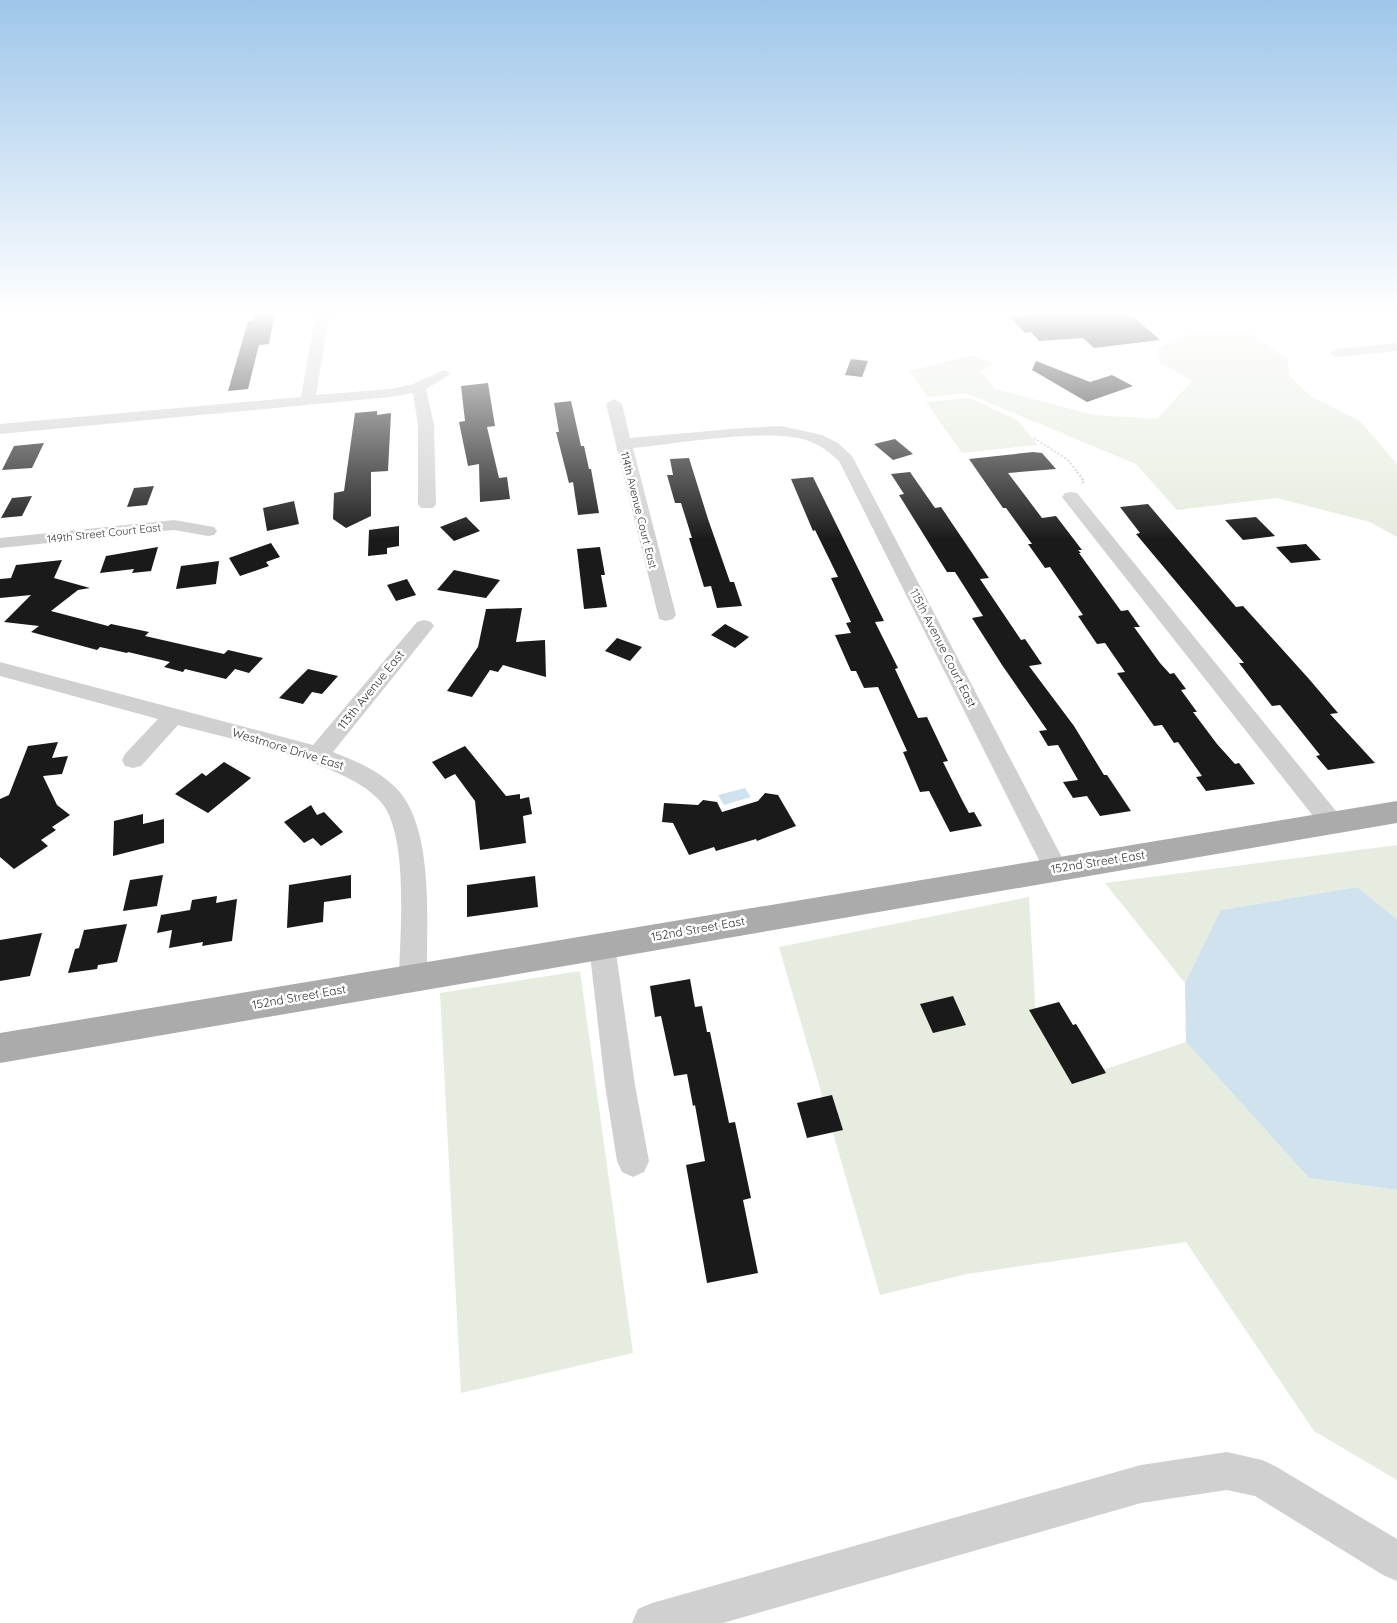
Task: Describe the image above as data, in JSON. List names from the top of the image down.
{
  "streets": {
    "main road": ["152nd Street East"],
    "street": [
      "114th Avenue Court East",
      "149th Street Court East",
      "115th Avenue Court East",
      "113th Avenue East",
      "Westmore Drive East"
    ]
  },
  "crossings": [
    ["114th Avenue Court East", "115th Avenue Court East"],
    ["115th Avenue Court East", "152nd Street East"],
    ["113th Avenue East", "Westmore Drive East"],
    ["Westmore Drive East", "152nd Street East"]
  ]
}
